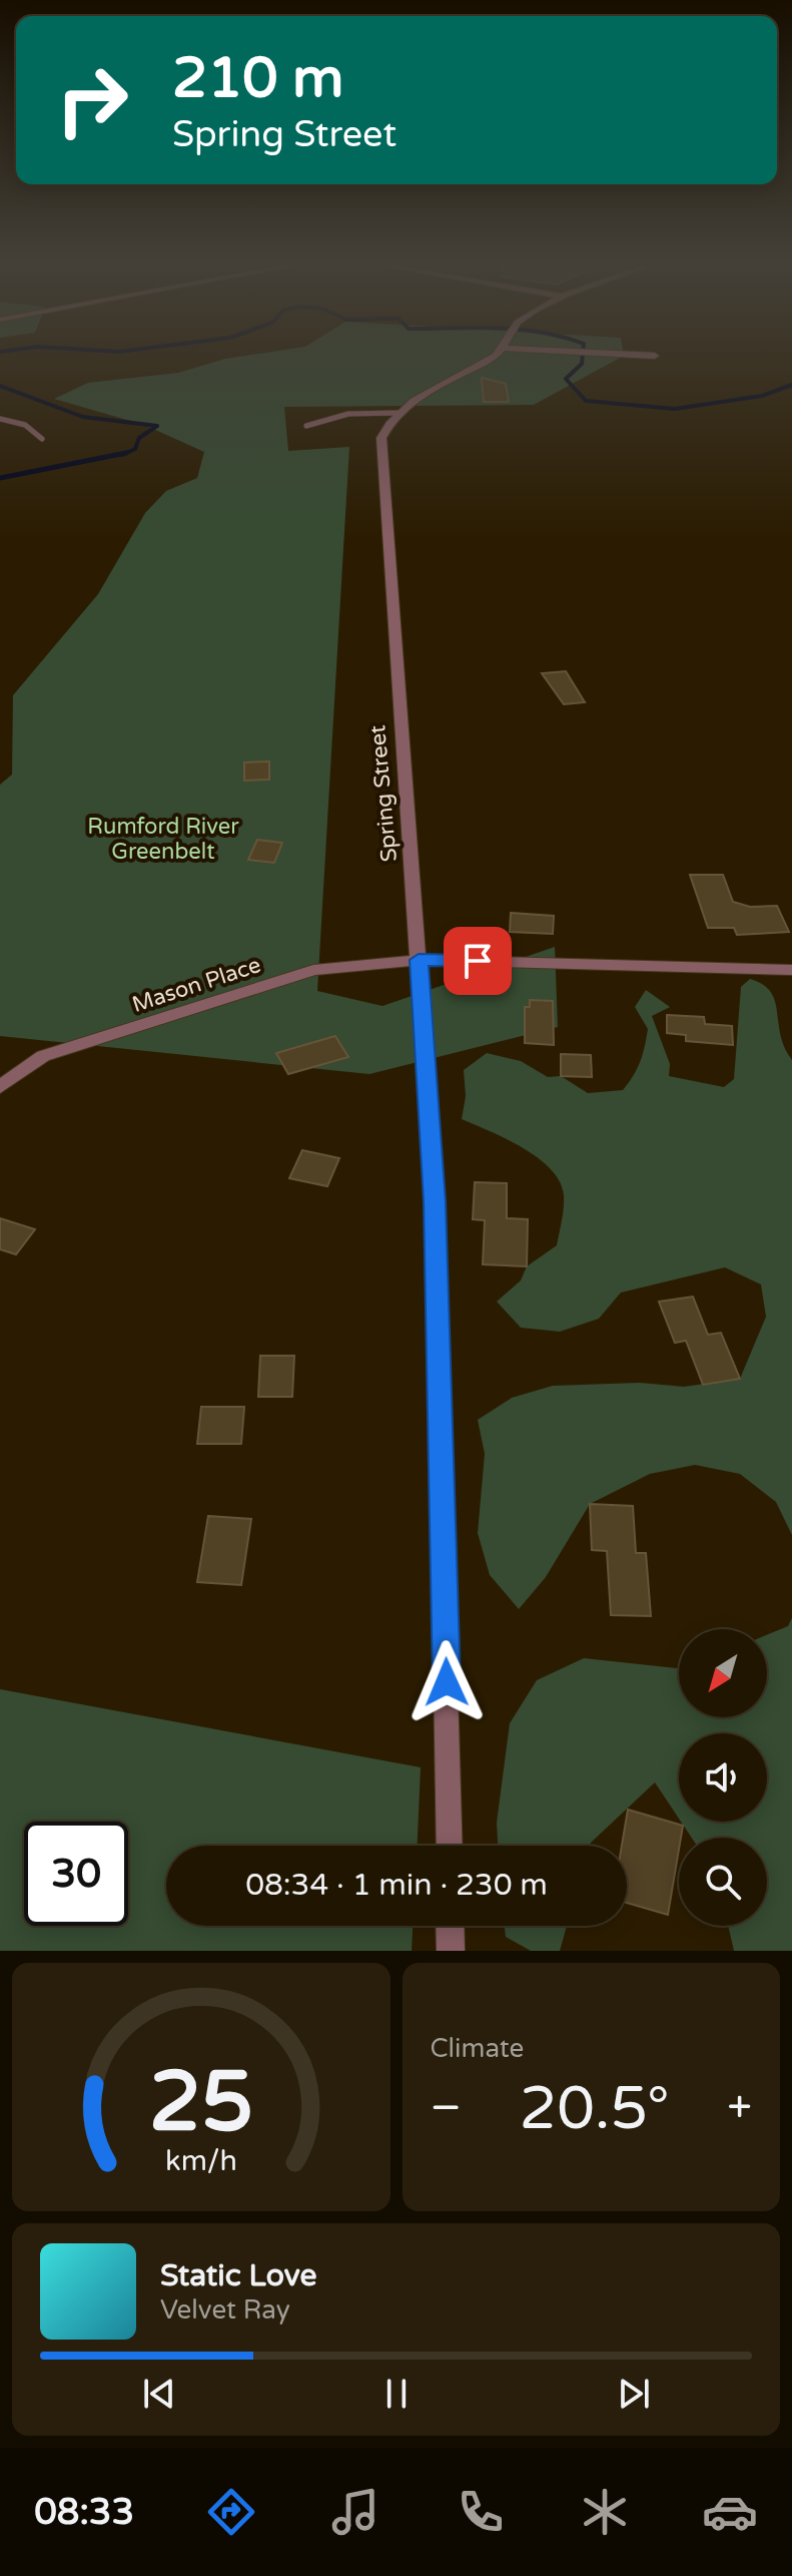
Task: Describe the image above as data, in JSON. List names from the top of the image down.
{
  "streets": {
    "street": ["Spring Street", "Mason Place"]
  },
  "crossings": [
    ["Spring Street", "Mason Place"]
  ],
  "parks": ["Rumford River Greenbelt"],
  "north": "bottom left",
  "page": {
    "turn": ["210 m", "Spring Street"],
    "limit": "30",
    "trip": "08:34 · 1 min · 230 m",
    "tile": "Climate",
    "heat": ["−", "20.5°", "+"],
    "song": ["Static Love", "Velvet Ray"],
    "tabs": "08:33",
    "gauge": ["25", "km/h"]
  }
}
